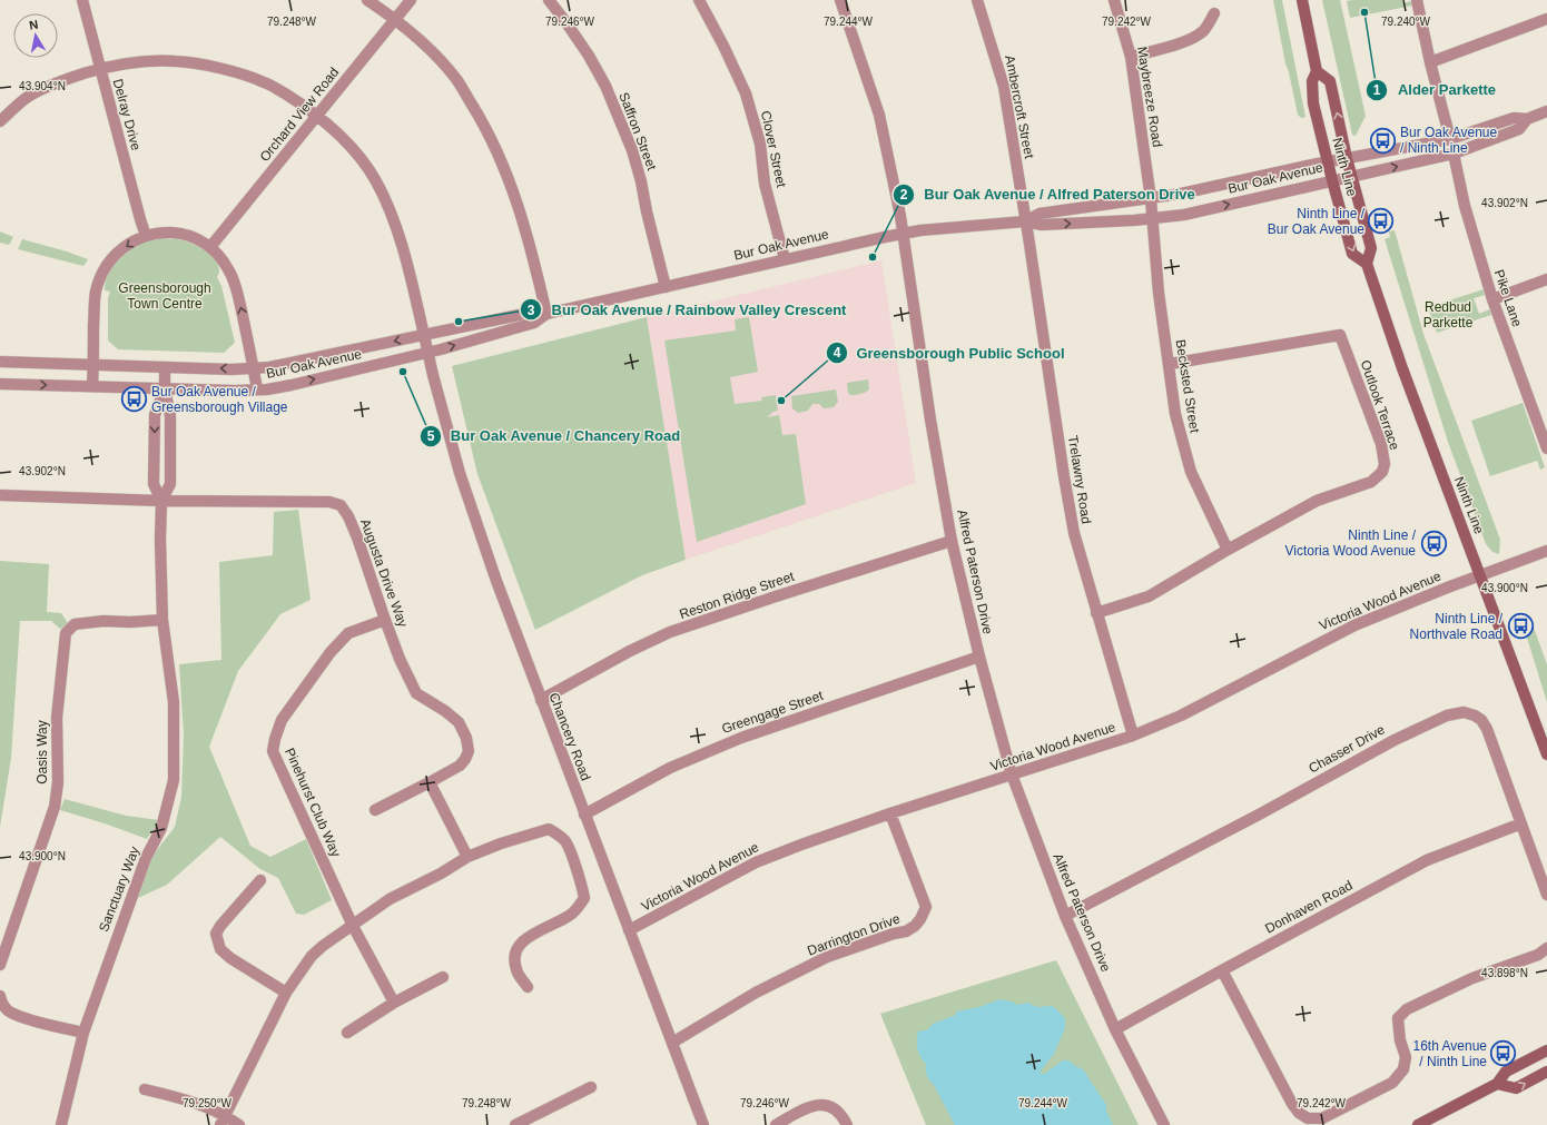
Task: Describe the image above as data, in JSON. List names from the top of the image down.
{
  "streets": {
    "main road": ["Ninth Line"],
    "street": [
      "Maybreeze Road",
      "Ambercroft Street",
      "Delray Drive",
      "Orchard View Road",
      "Saffron Street",
      "Clover Street",
      "Bur Oak Avenue",
      "Pike Lane",
      "Becksted Street",
      "Outlook Terrace",
      "Trelawny Road",
      "Alfred Paterson Drive",
      "Augusta Drive Way",
      "Reston Ridge Street",
      "Victoria Wood Avenue",
      "Greengage Street",
      "Chancery Road",
      "Chasser Drive",
      "Oasis Way",
      "Pinehurst Club Way",
      "Sanctuary Way",
      "Donhaven Road",
      "Darrington Drive"
    ]
  },
  "crossings": [
    ["Maybreeze Road", "Bur Oak Avenue"],
    ["Ambercroft Street", "Bur Oak Avenue"],
    ["Ambercroft Street", "Trelawny Road"],
    ["Delray Drive", "Chancery Road"],
    ["Orchard View Road", "Chancery Road"],
    ["Saffron Street", "Bur Oak Avenue"],
    ["Clover Street", "Bur Oak Avenue"],
    ["Ninth Line", "Bur Oak Avenue"],
    ["Ninth Line", "Victoria Wood Avenue"],
    ["Bur Oak Avenue", "Pike Lane"],
    ["Bur Oak Avenue", "Becksted Street"],
    ["Bur Oak Avenue", "Trelawny Road"],
    ["Bur Oak Avenue", "Alfred Paterson Drive"],
    ["Bur Oak Avenue", "Chancery Road"],
    ["Bur Oak Avenue", "Sanctuary Way"],
    ["Becksted Street", "Outlook Terrace"],
    ["Outlook Terrace", "Trelawny Road"],
    ["Trelawny Road", "Victoria Wood Avenue"],
    ["Alfred Paterson Drive", "Reston Ridge Street"],
    ["Alfred Paterson Drive", "Victoria Wood Avenue"],
    ["Alfred Paterson Drive", "Greengage Street"],
    ["Alfred Paterson Drive", "Chasser Drive"],
    ["Alfred Paterson Drive", "Donhaven Road"],
    ["Augusta Drive Way", "Pinehurst Club Way"],
    ["Augusta Drive Way", "Sanctuary Way"],
    ["Reston Ridge Street", "Chancery Road"],
    ["Victoria Wood Avenue", "Chancery Road"],
    ["Victoria Wood Avenue", "Darrington Drive"],
    ["Greengage Street", "Chancery Road"],
    ["Chancery Road", "Darrington Drive"],
    ["Chasser Drive", "Donhaven Road"],
    ["Oasis Way", "Sanctuary Way"]
  ],
  "parks": ["Greensborough Town Centre", "Redbud Parkette"],
  "places": {
    "other": [
      "Alder Parkette",
      "Bur Oak Avenue / Alfred Paterson Drive",
      "Bur Oak Avenue / Rainbow Valley Crescent",
      "Bur Oak Avenue / Chancery Road",
      "Greensborough Public School"
    ],
    "bus stop": [
      "Bur Oak Avenue / Ninth Line",
      "Ninth Line / Bur Oak Avenue",
      "Bur Oak Avenue / Greensborough Village",
      "Ninth Line / Victoria Wood Avenue",
      "Ninth Line / Northvale Road",
      "16th Avenue / Ninth Line"
    ]
  },
  "north": "top",
  "coordinates": [
    "79.248°W",
    "79.246°W",
    "79.244°W",
    "79.242°W",
    "79.240°W",
    "43.904°N",
    "43.902°N",
    "43.900°N",
    "43.898°N",
    "79.250°W"
  ]
}
